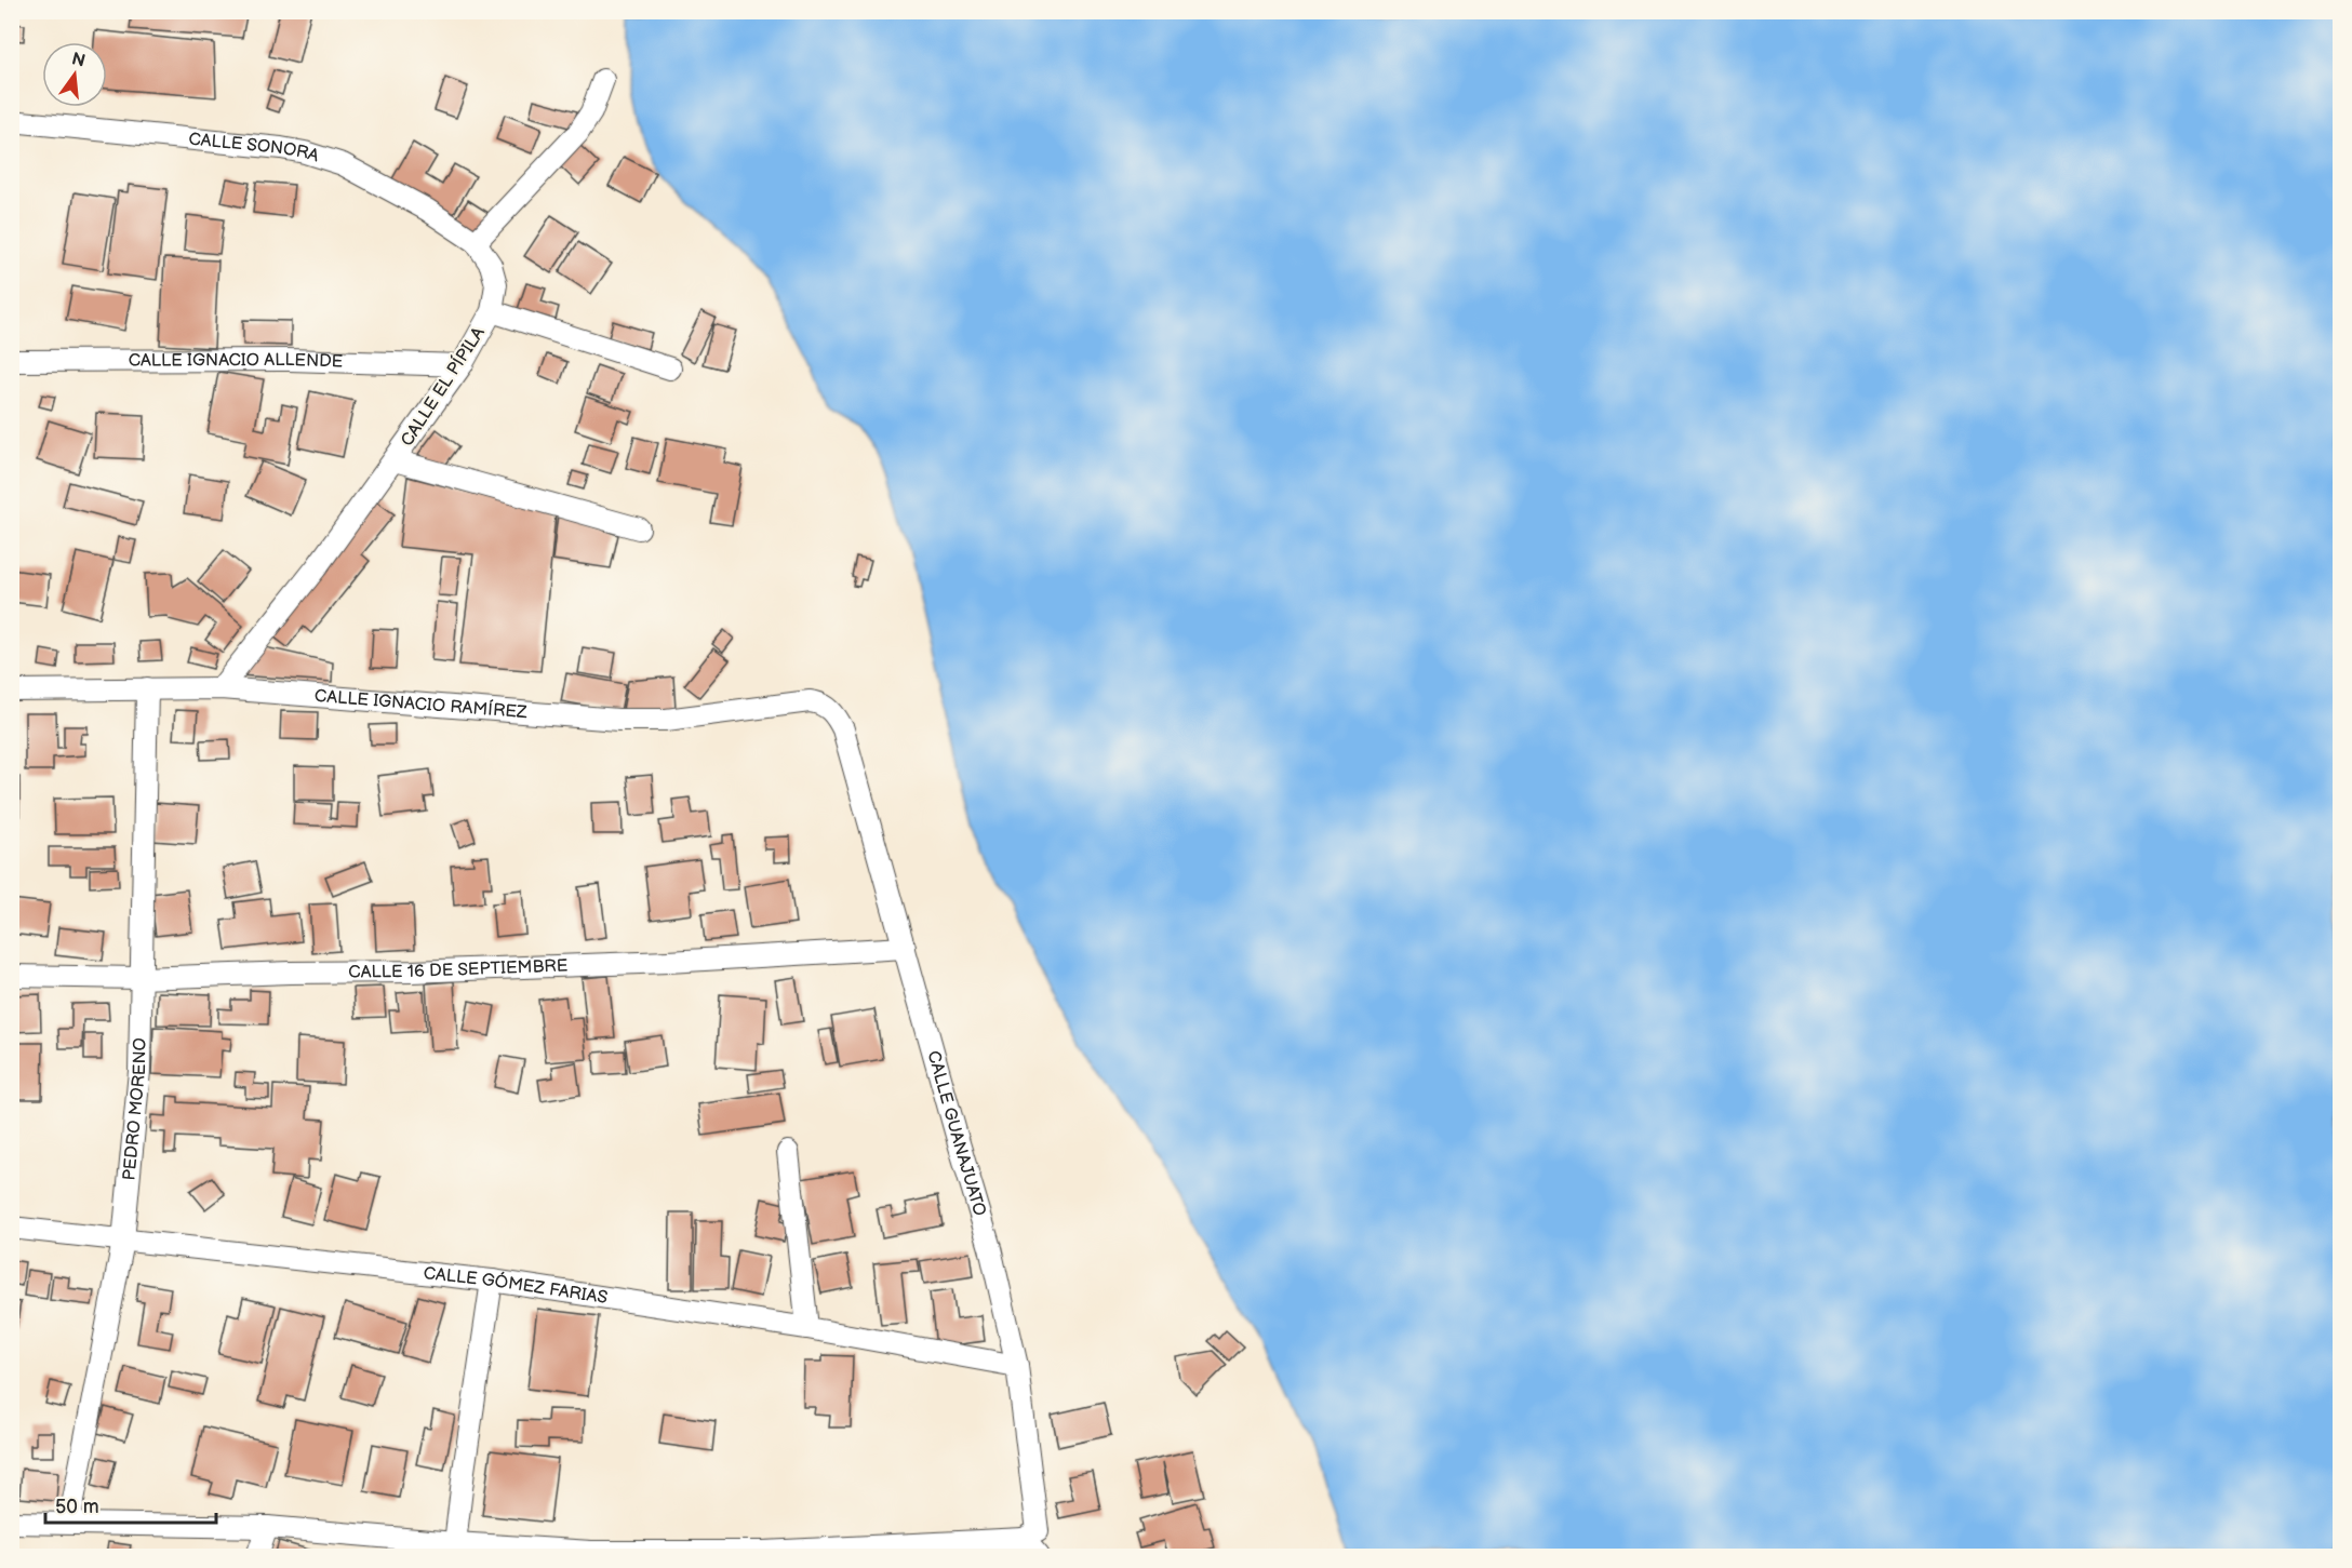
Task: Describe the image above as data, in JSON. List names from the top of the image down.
{
  "streets": {
    "street": [
      "CALLE SONORA",
      "CALLE IGNACIO ALLENDE",
      "CALLE EL PÍPILA",
      "CALLE IGNACIO RAMÍREZ",
      "CALLE 16 DE SEPTIEMBRE",
      "PEDRO MORENO",
      "CALLE GUANAJUATO",
      "CALLE GÓMEZ FARIAS"
    ]
  },
  "crossings": [
    ["CALLE SONORA", "CALLE EL PÍPILA"],
    ["CALLE IGNACIO ALLENDE", "CALLE EL PÍPILA"],
    ["CALLE EL PÍPILA", "CALLE IGNACIO RAMÍREZ"],
    ["CALLE IGNACIO RAMÍREZ", "PEDRO MORENO"],
    ["CALLE IGNACIO RAMÍREZ", "CALLE GUANAJUATO"],
    ["CALLE 16 DE SEPTIEMBRE", "PEDRO MORENO"],
    ["CALLE 16 DE SEPTIEMBRE", "CALLE GUANAJUATO"],
    ["PEDRO MORENO", "CALLE GÓMEZ FARIAS"],
    ["CALLE GUANAJUATO", "CALLE GÓMEZ FARIAS"]
  ],
  "scale_bar": "50 m",
  "north": "top"
}
